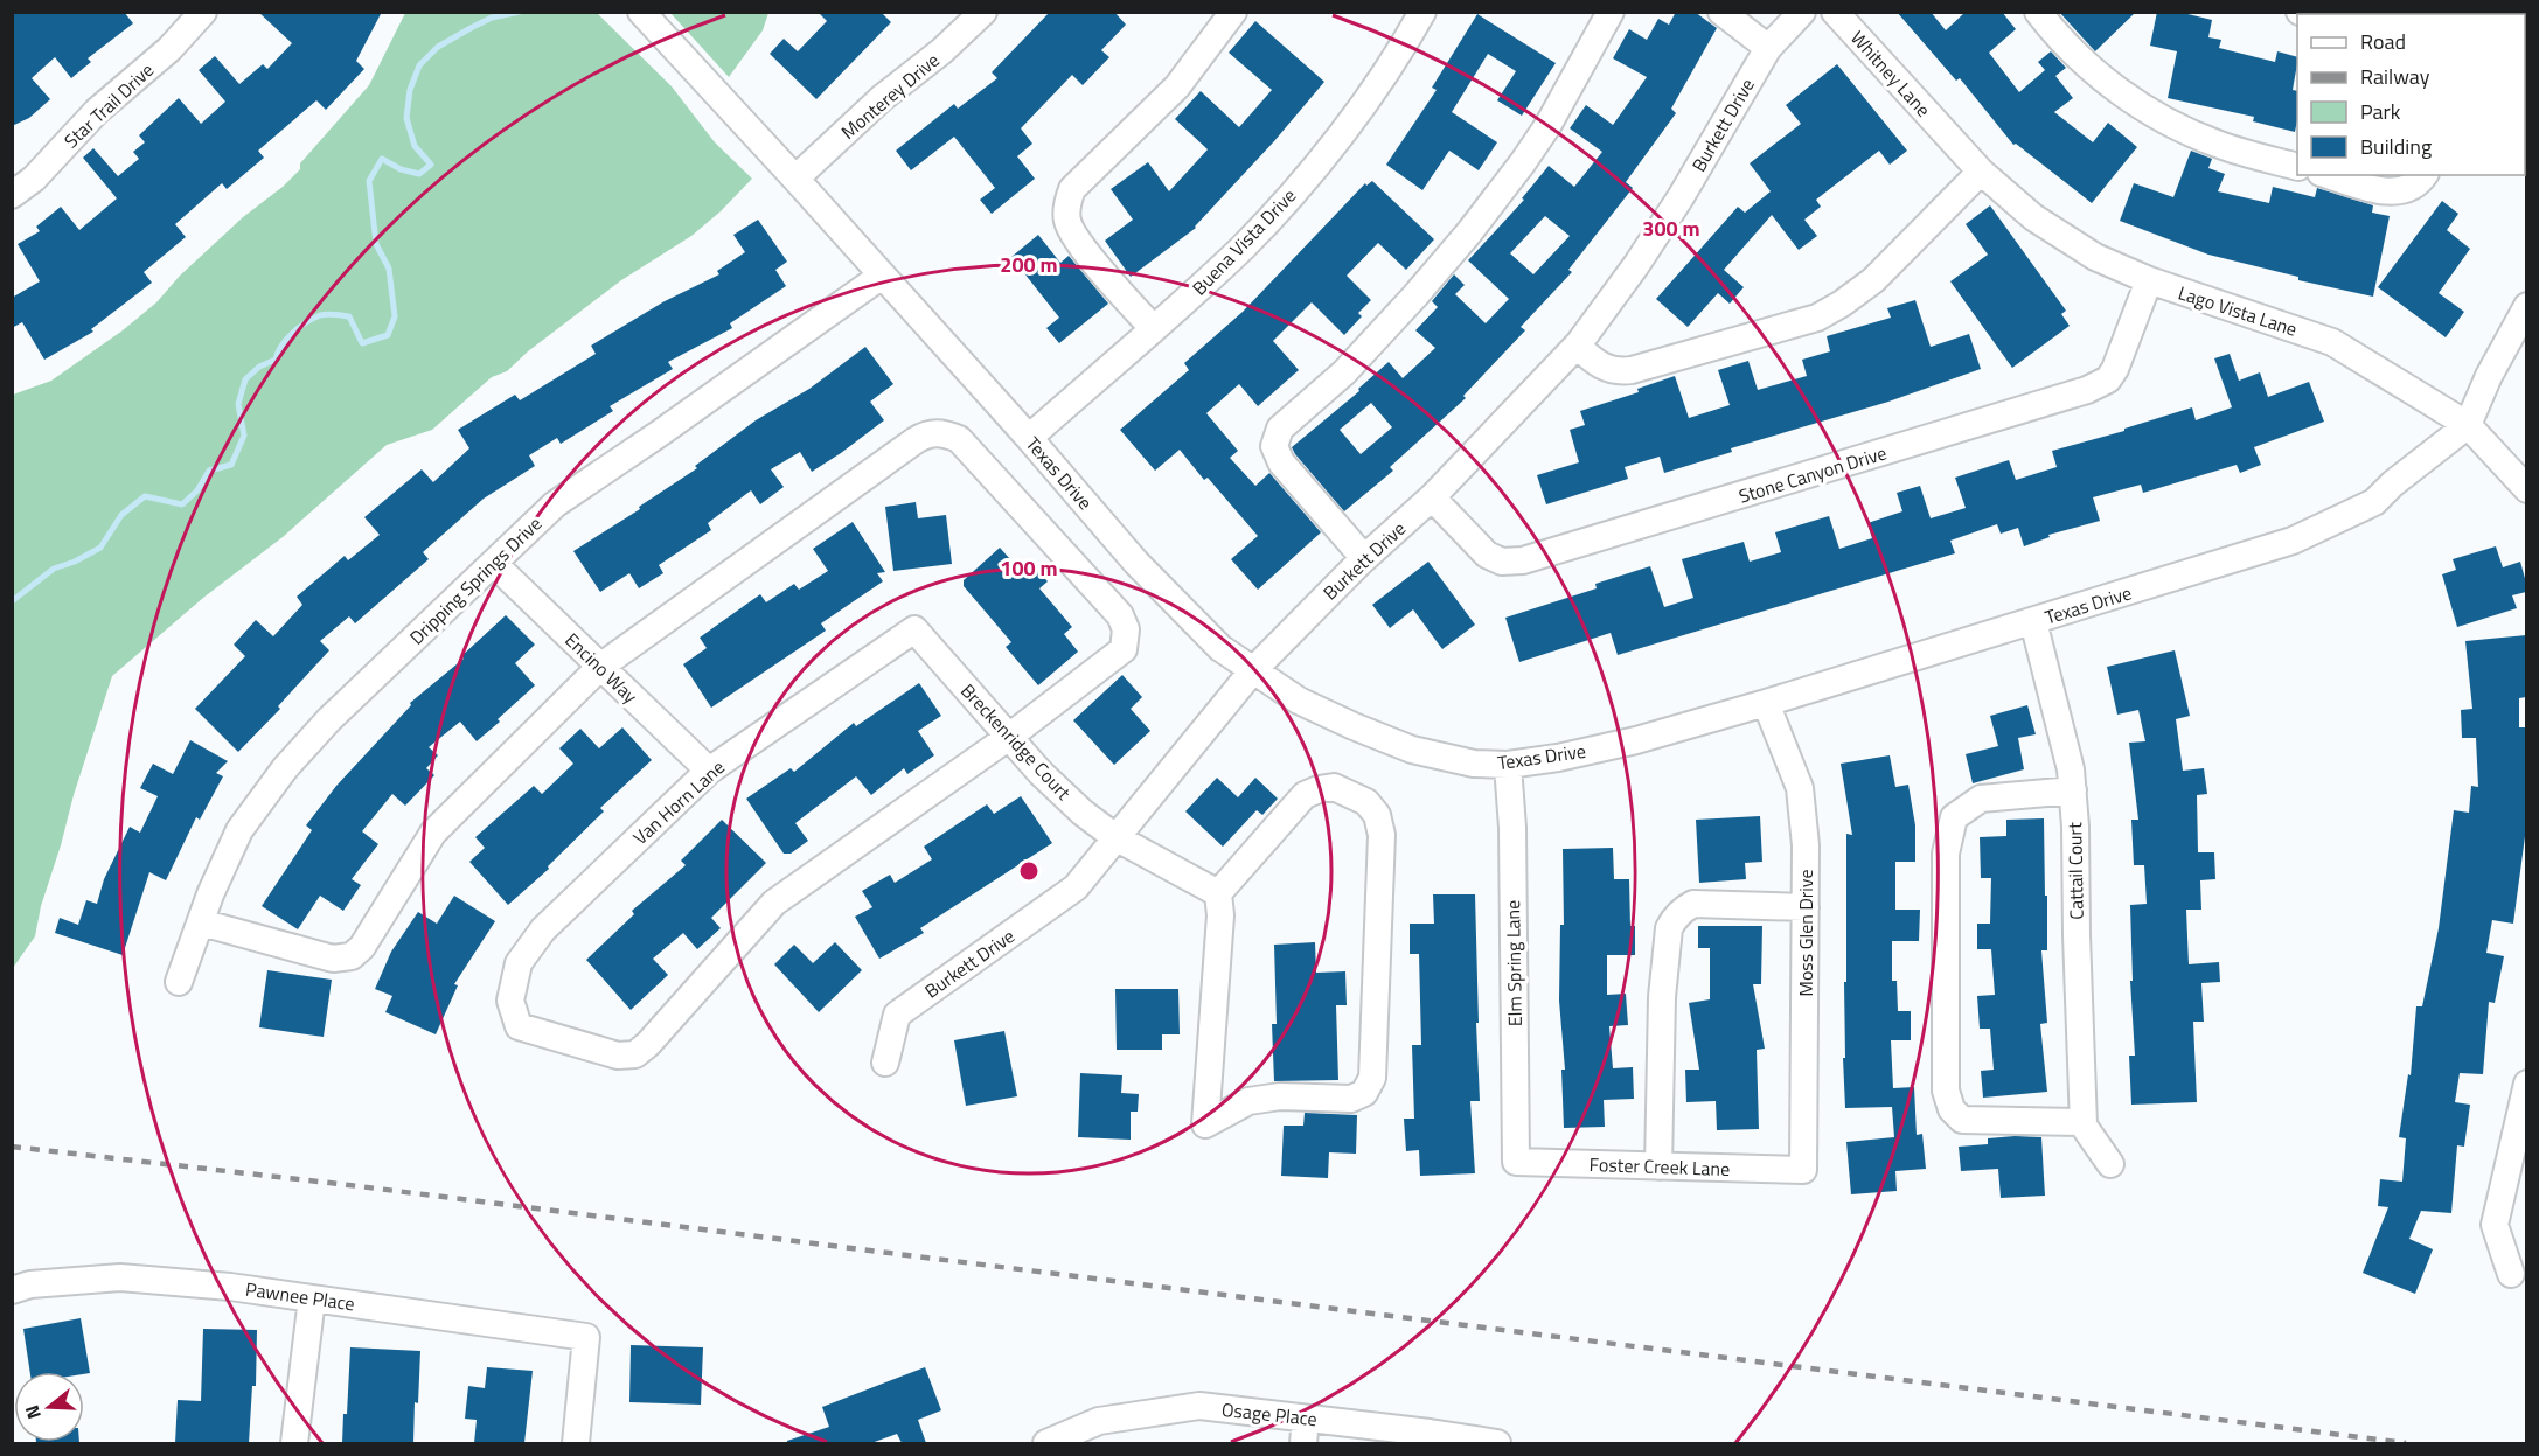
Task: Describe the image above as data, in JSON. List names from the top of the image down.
{
  "streets": {
    "street": [
      "Whitney Lane",
      "Monterey Drive",
      "Star Trail Drive",
      "Burkett Drive",
      "Buena Vista Drive",
      "Lago Vista Lane",
      "Texas Drive",
      "Stone Canyon Drive",
      "Dripping Springs Drive",
      "Encino Way",
      "Breckenridge Court",
      "Van Horn Lane",
      "Cattail Court",
      "Moss Glen Drive",
      "Elm Spring Lane",
      "Foster Creek Lane",
      "Pawnee Place",
      "Osage Place"
    ]
  },
  "crossings": [
    ["Whitney Lane", "Lago Vista Lane"],
    ["Monterey Drive", "Texas Drive"],
    ["Burkett Drive", "Texas Drive"],
    ["Burkett Drive", "Stone Canyon Drive"],
    ["Burkett Drive", "Breckenridge Court"],
    ["Buena Vista Drive", "Texas Drive"],
    ["Lago Vista Lane", "Texas Drive"],
    ["Lago Vista Lane", "Stone Canyon Drive"],
    ["Texas Drive", "Dripping Springs Drive"],
    ["Texas Drive", "Cattail Court"],
    ["Texas Drive", "Moss Glen Drive"],
    ["Texas Drive", "Elm Spring Lane"],
    ["Dripping Springs Drive", "Encino Way"],
    ["Encino Way", "Van Horn Lane"],
    ["Breckenridge Court", "Van Horn Lane"],
    ["Moss Glen Drive", "Foster Creek Lane"],
    ["Elm Spring Lane", "Foster Creek Lane"]
  ],
  "legend": [
    "Road",
    "Railway",
    "Park",
    "Building"
  ],
  "north": "left",
  "rings": ["300 m", "200 m", "100 m"]
}
